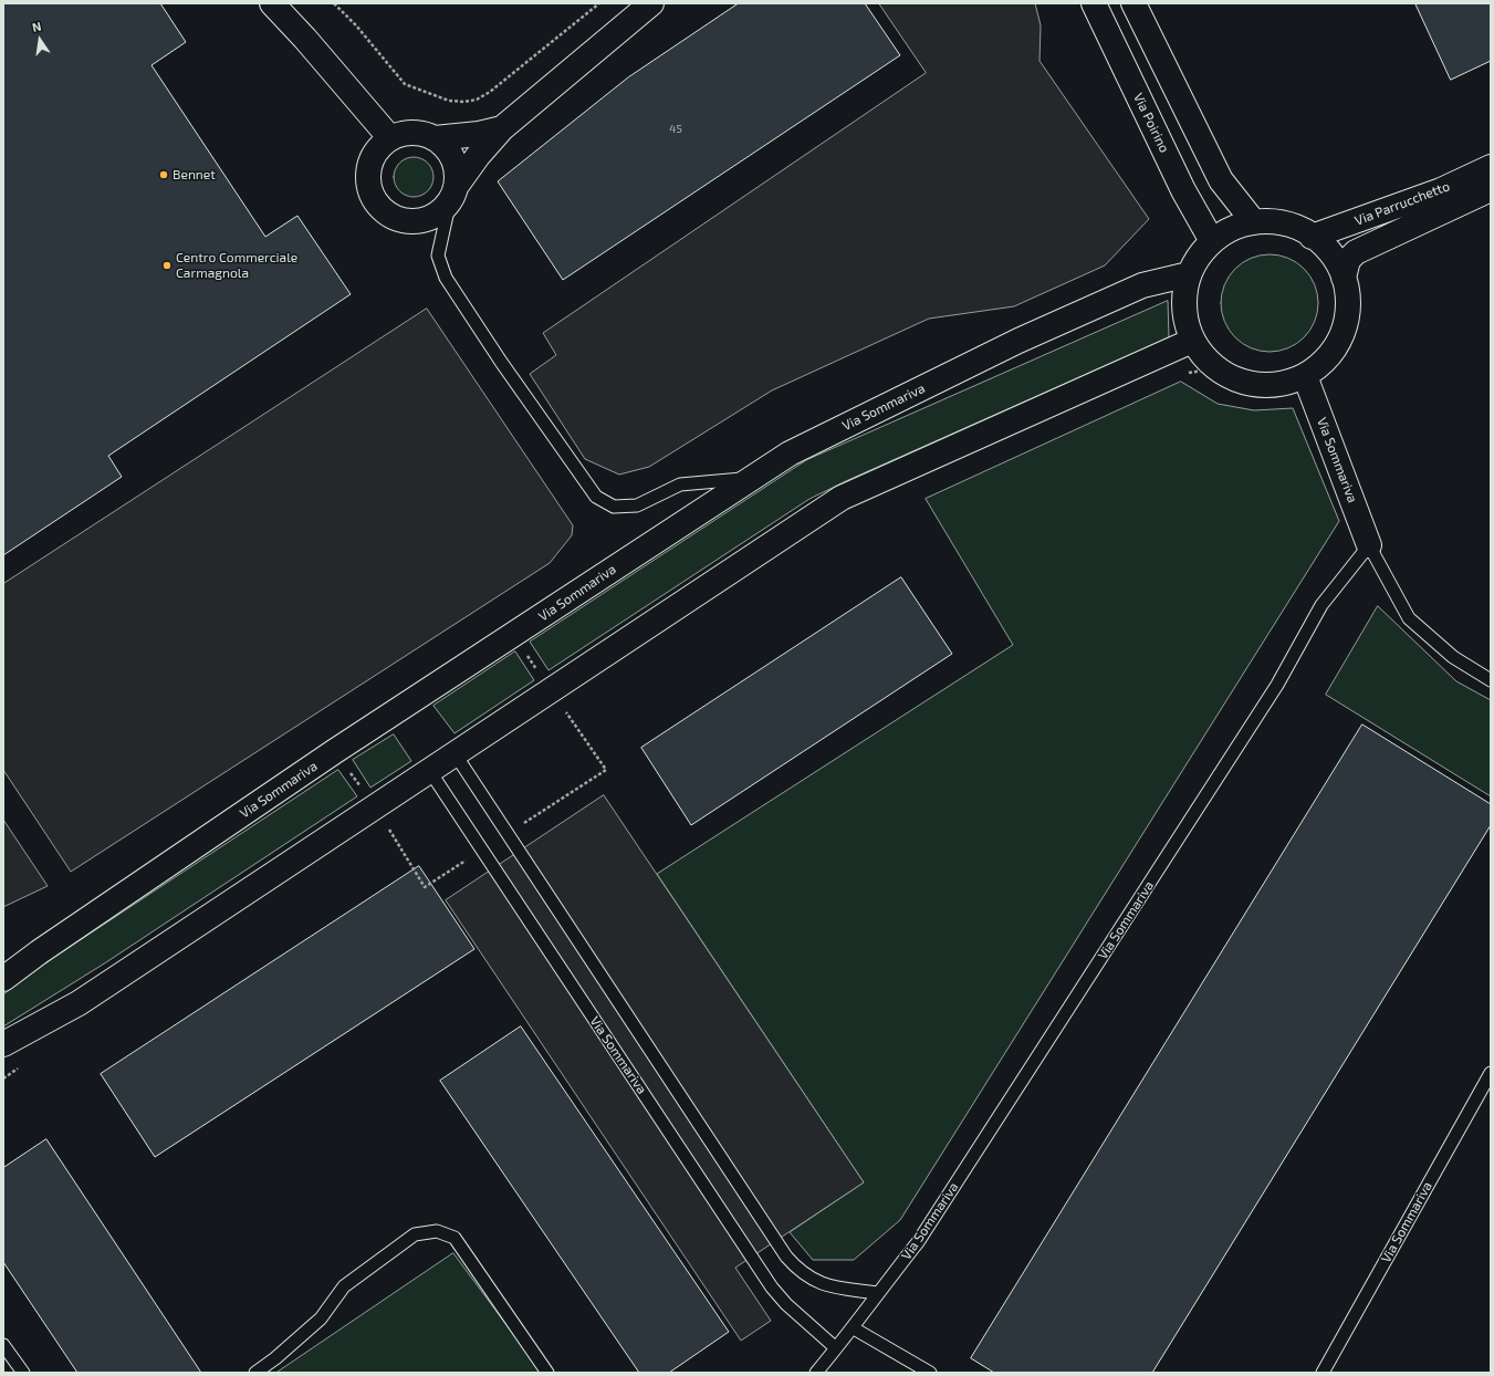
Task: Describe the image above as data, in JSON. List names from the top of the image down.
{
  "streets": {
    "street": ["Via Poirino", "Via Parrucchetto", "Via Sommariva"]
  },
  "places": ["Bennet", "Centro Commerciale Carmagnola"],
  "house_numbers": ["45"],
  "north": "top"
}
